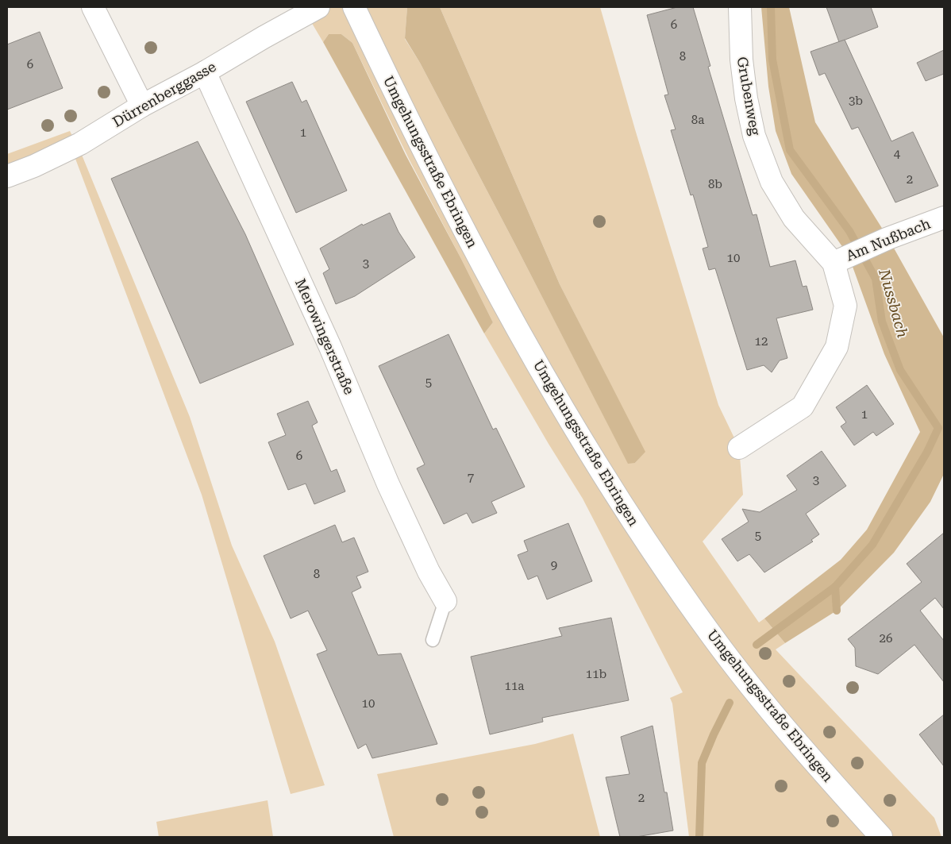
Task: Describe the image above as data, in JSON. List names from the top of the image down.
{
  "streets": {
    "street": [
      "Dürrenberggasse",
      "Grubenweg",
      "Umgehungsstraße Ebringen",
      "Am Nußbach",
      "Merowingerstraße"
    ]
  },
  "crossings": [
    ["Dürrenberggasse", "Merowingerstraße"],
    ["Grubenweg", "Am Nußbach"]
  ],
  "water": ["Nussbach"],
  "house_numbers": [
    "6",
    "8",
    "6",
    "3b",
    "8a",
    "1",
    "4",
    "2",
    "8b",
    "10",
    "3",
    "12",
    "5",
    "1",
    "6",
    "7",
    "3",
    "5",
    "9",
    "8",
    "26",
    "11b",
    "11a",
    "10",
    "2"
  ]
}
